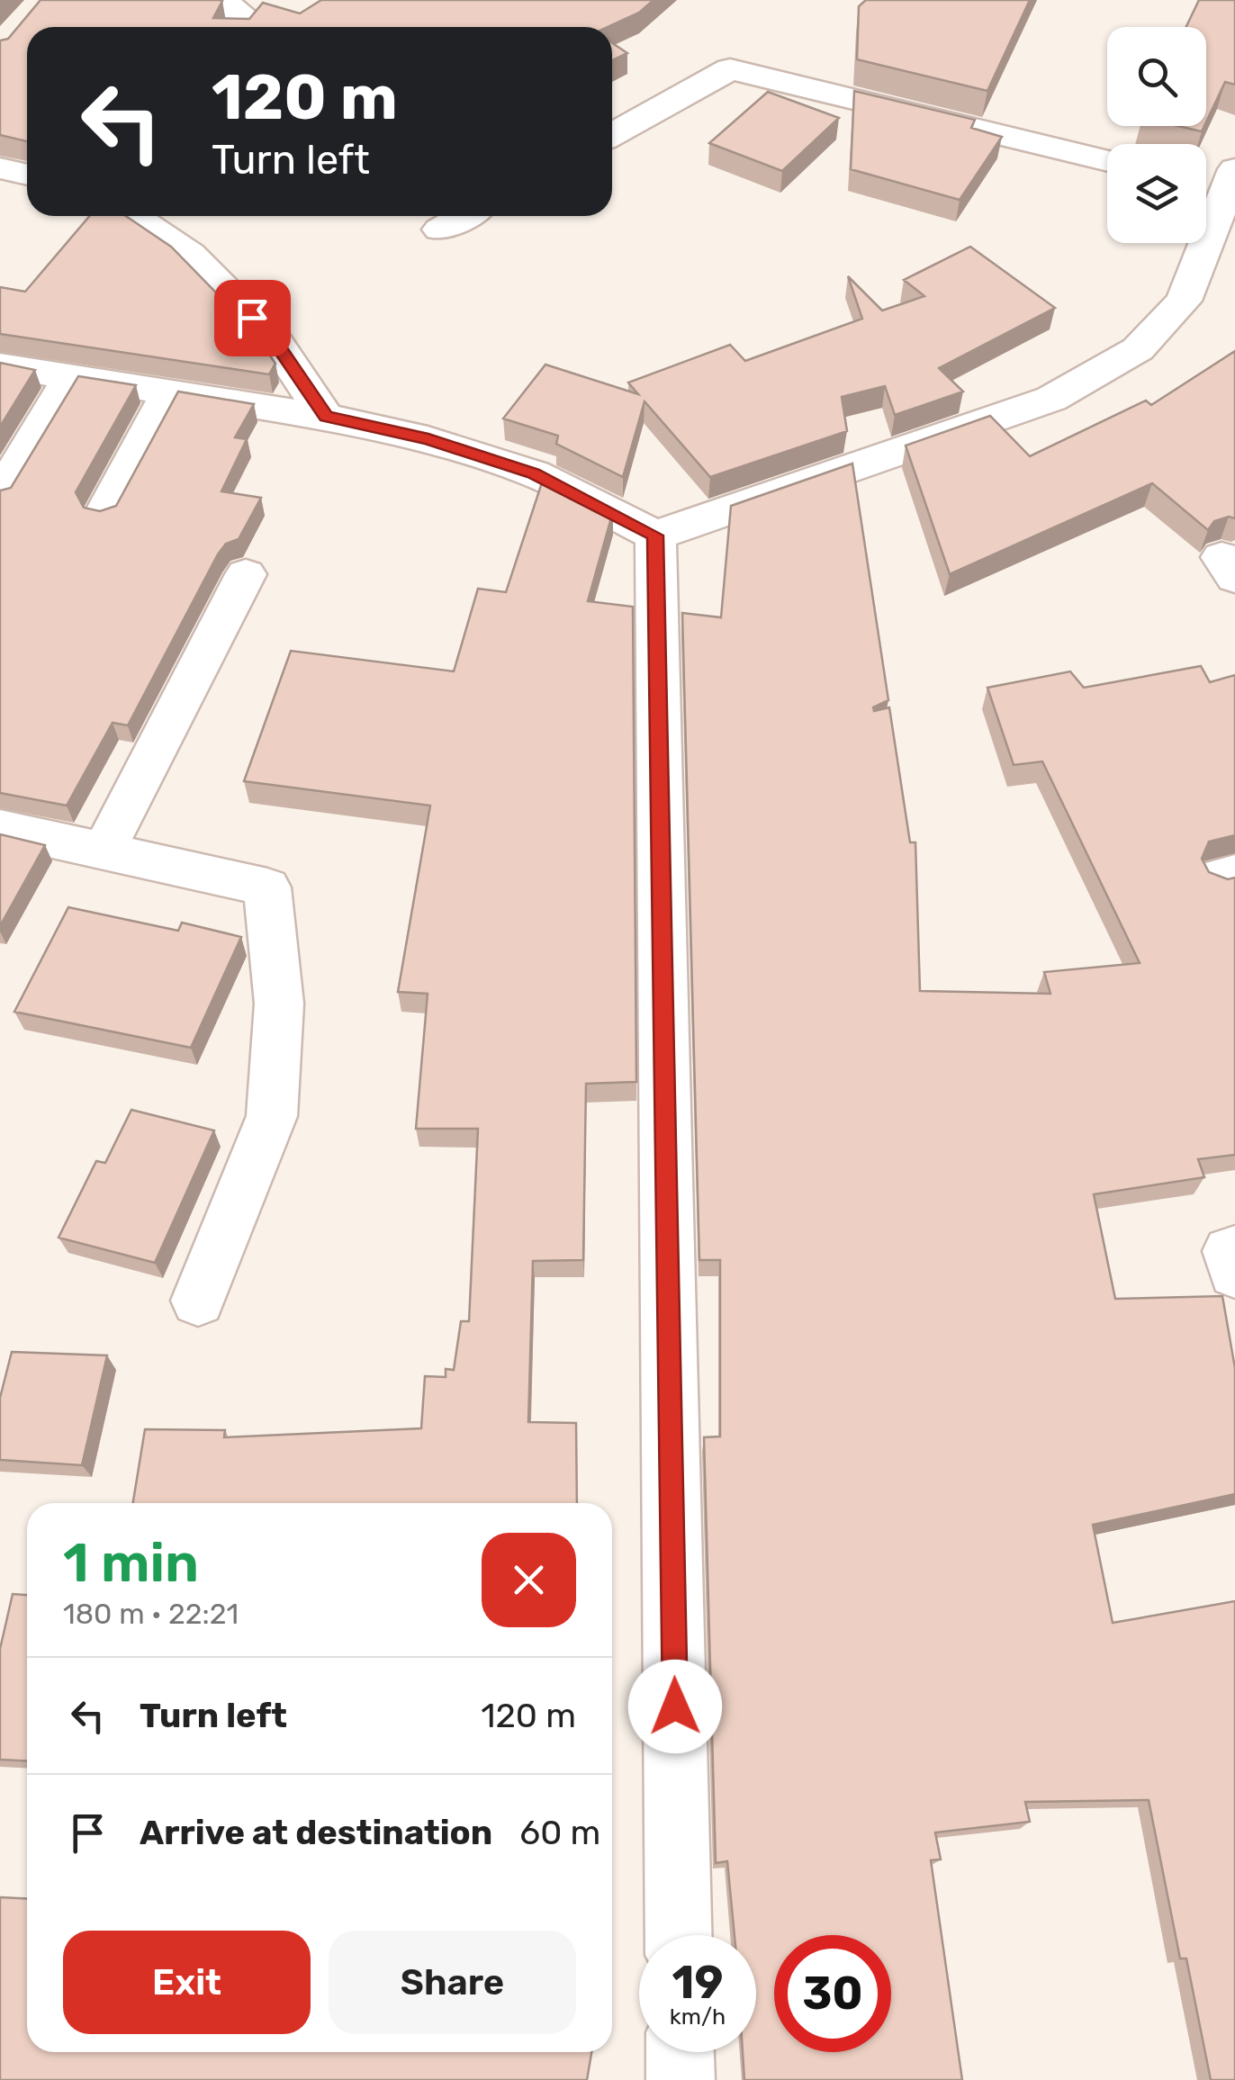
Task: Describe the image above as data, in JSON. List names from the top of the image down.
{
  "page": {
    "turn": ["120 m", "Turn left"],
    "heading": ["1 min", "180 m · 22:21"],
    "list": [
      {
        "name": "Turn left",
        "value": "120 m"
      },
      {
        "name": "Arrive at destination",
        "value": "60 m"
      }
    ],
    "buttons": ["Exit", "Share"],
    "speed": "19 km/h",
    "limit": "30"
  }
}
